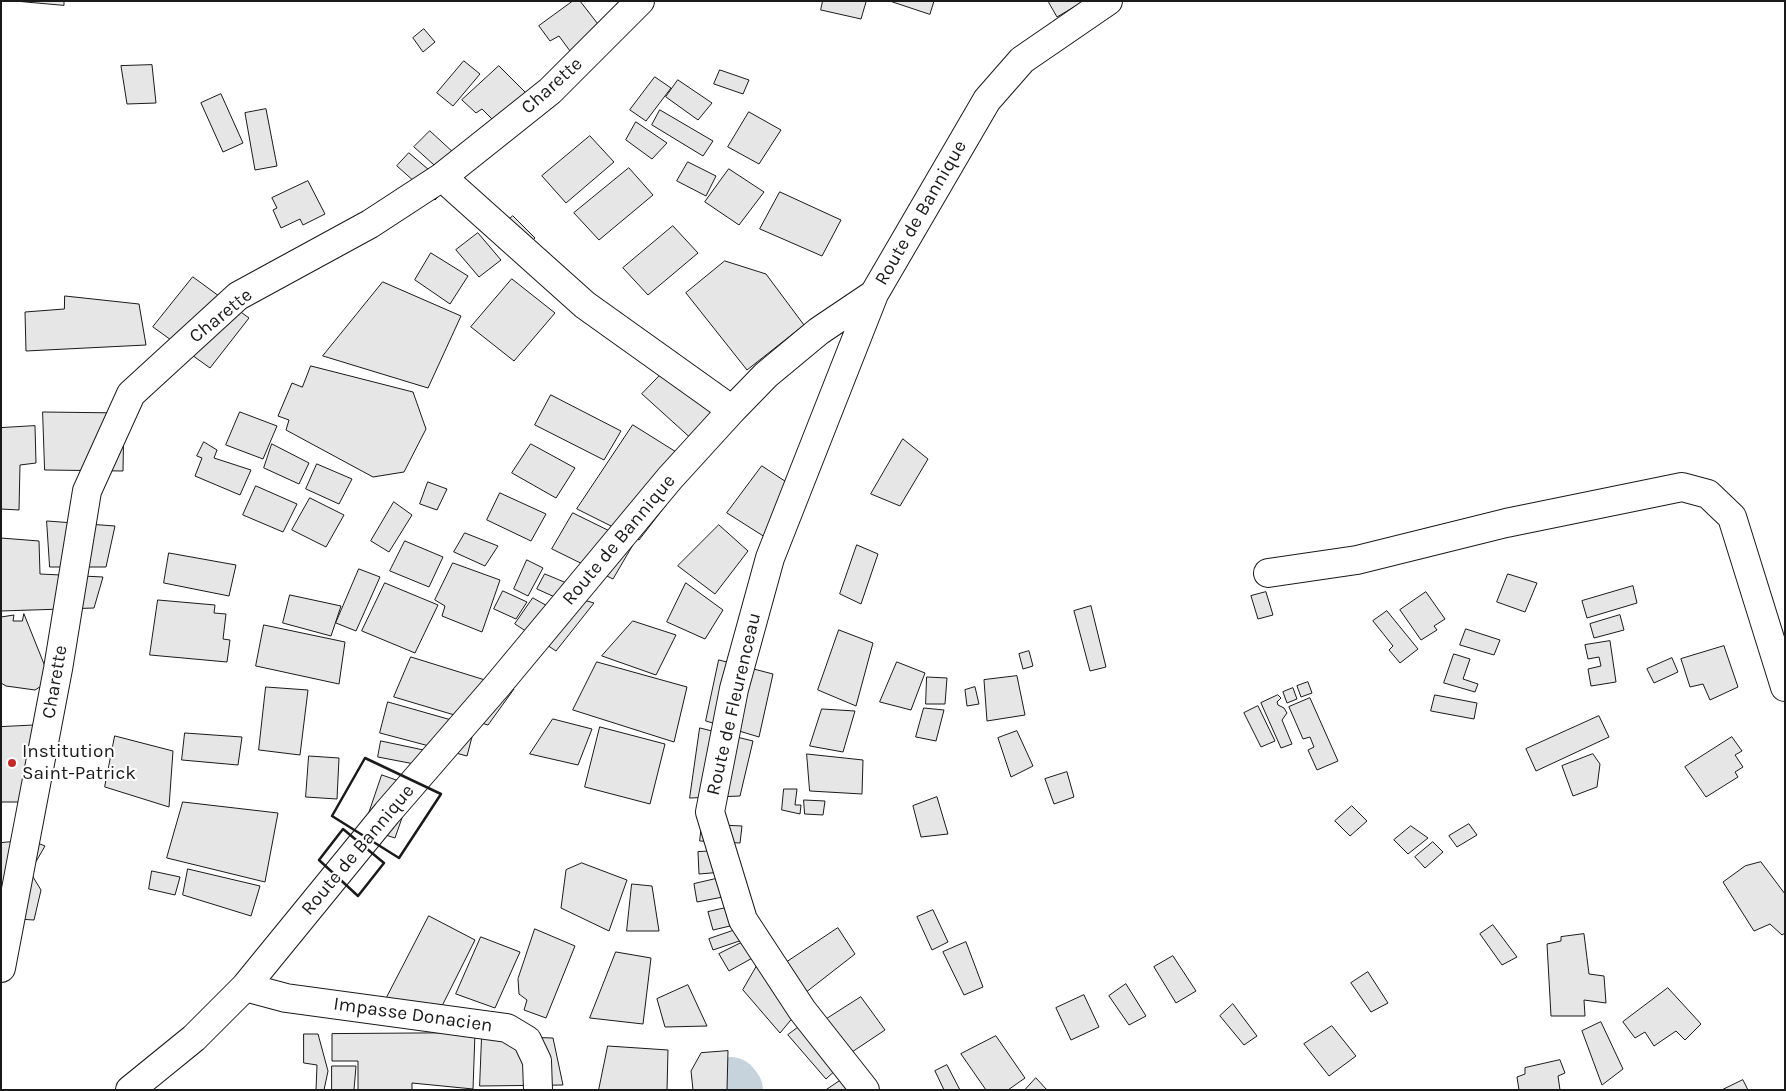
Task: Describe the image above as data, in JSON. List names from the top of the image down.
{
  "streets": {
    "street": [
      "Charette",
      "Route de Bannique",
      "Route de Fleurenceau",
      "Impasse Donacien"
    ]
  },
  "crossings": [
    ["Route de Bannique", "Route de Fleurenceau"],
    ["Route de Bannique", "Impasse Donacien"]
  ],
  "places": ["Institution Saint-Patrick"]
}
